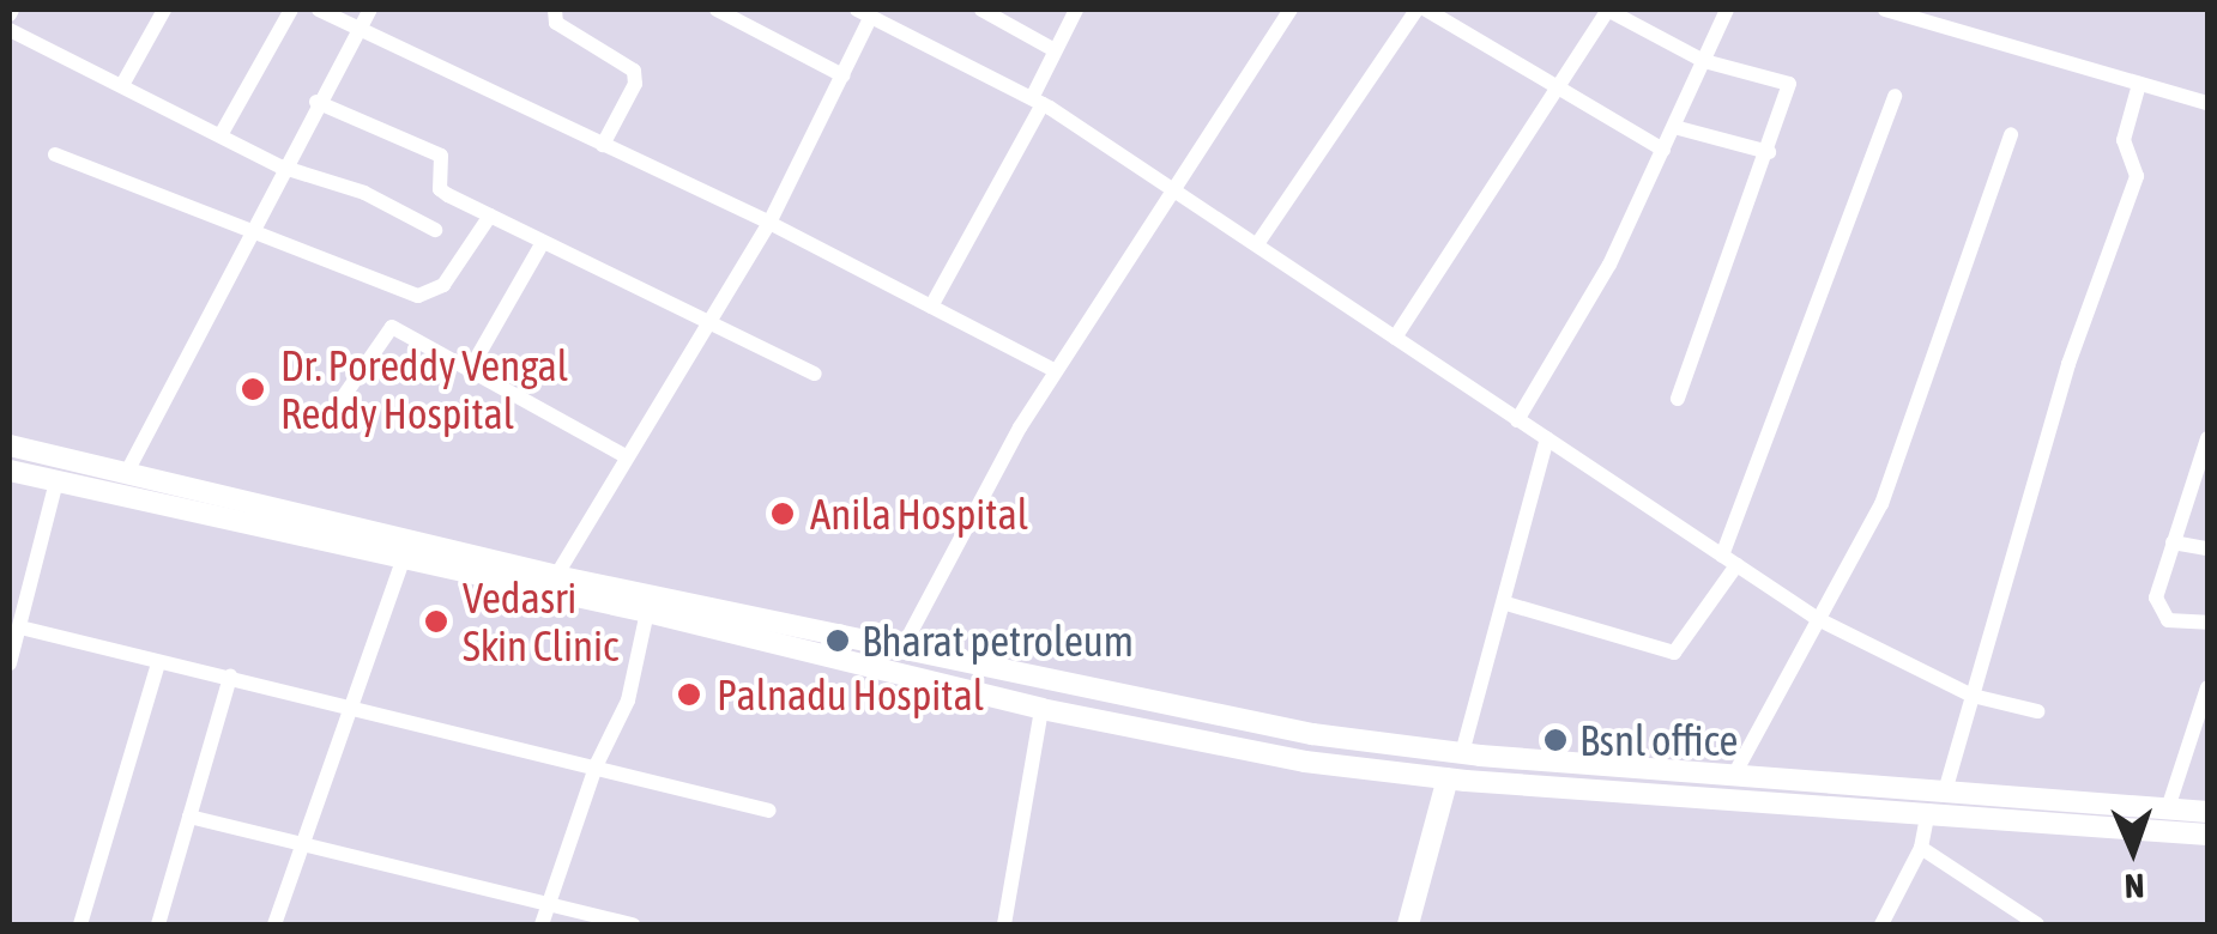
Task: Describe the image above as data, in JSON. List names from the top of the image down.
{
  "places": [
    "Dr. Poreddy Vengal Reddy Hospital",
    "Anila Hospital",
    "Vedasri Skin Clinic",
    "Bharat petroleum",
    "Palnadu Hospital",
    "Bsnl office"
  ],
  "north": "bottom"
}
